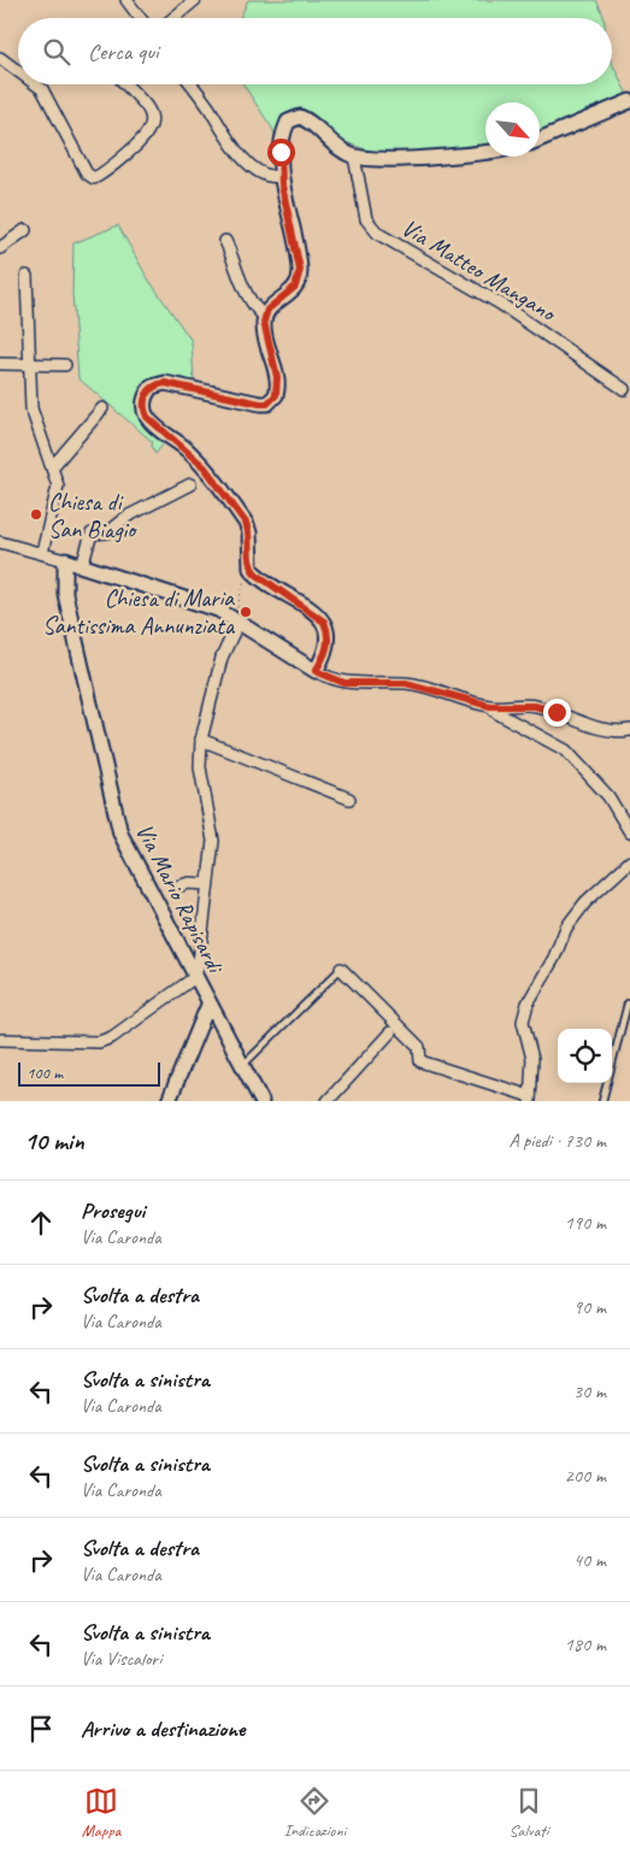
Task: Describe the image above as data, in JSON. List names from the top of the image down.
{
  "streets": {
    "street": ["Via Matteo Mangano", "Via Mario Rapisardi"]
  },
  "places": ["Chiesa di San Biagio", "Chiesa di Maria Santissima Annunziata"],
  "scale_bar": "100 m",
  "north": "bottom right",
  "page": {
    "search": "Cerca qui",
    "scale": "100 m",
    "heading": ["10 min", "A piedi · 730 m"],
    "list": [
      ["Prosegui", "Via Caronda", "190 m"],
      ["Svolta a destra", "Via Caronda", "90 m"],
      ["Svolta a sinistra", "Via Caronda", "30 m"],
      ["Svolta a sinistra", "Via Caronda", "200 m"],
      ["Svolta a destra", "Via Caronda", "40 m"],
      ["Svolta a sinistra", "Via Viscalori", "180 m"],
      "Arrivo a destinazione"
    ],
    "nav": ["Mappa", "Indicazioni", "Salvati"]
  }
}
